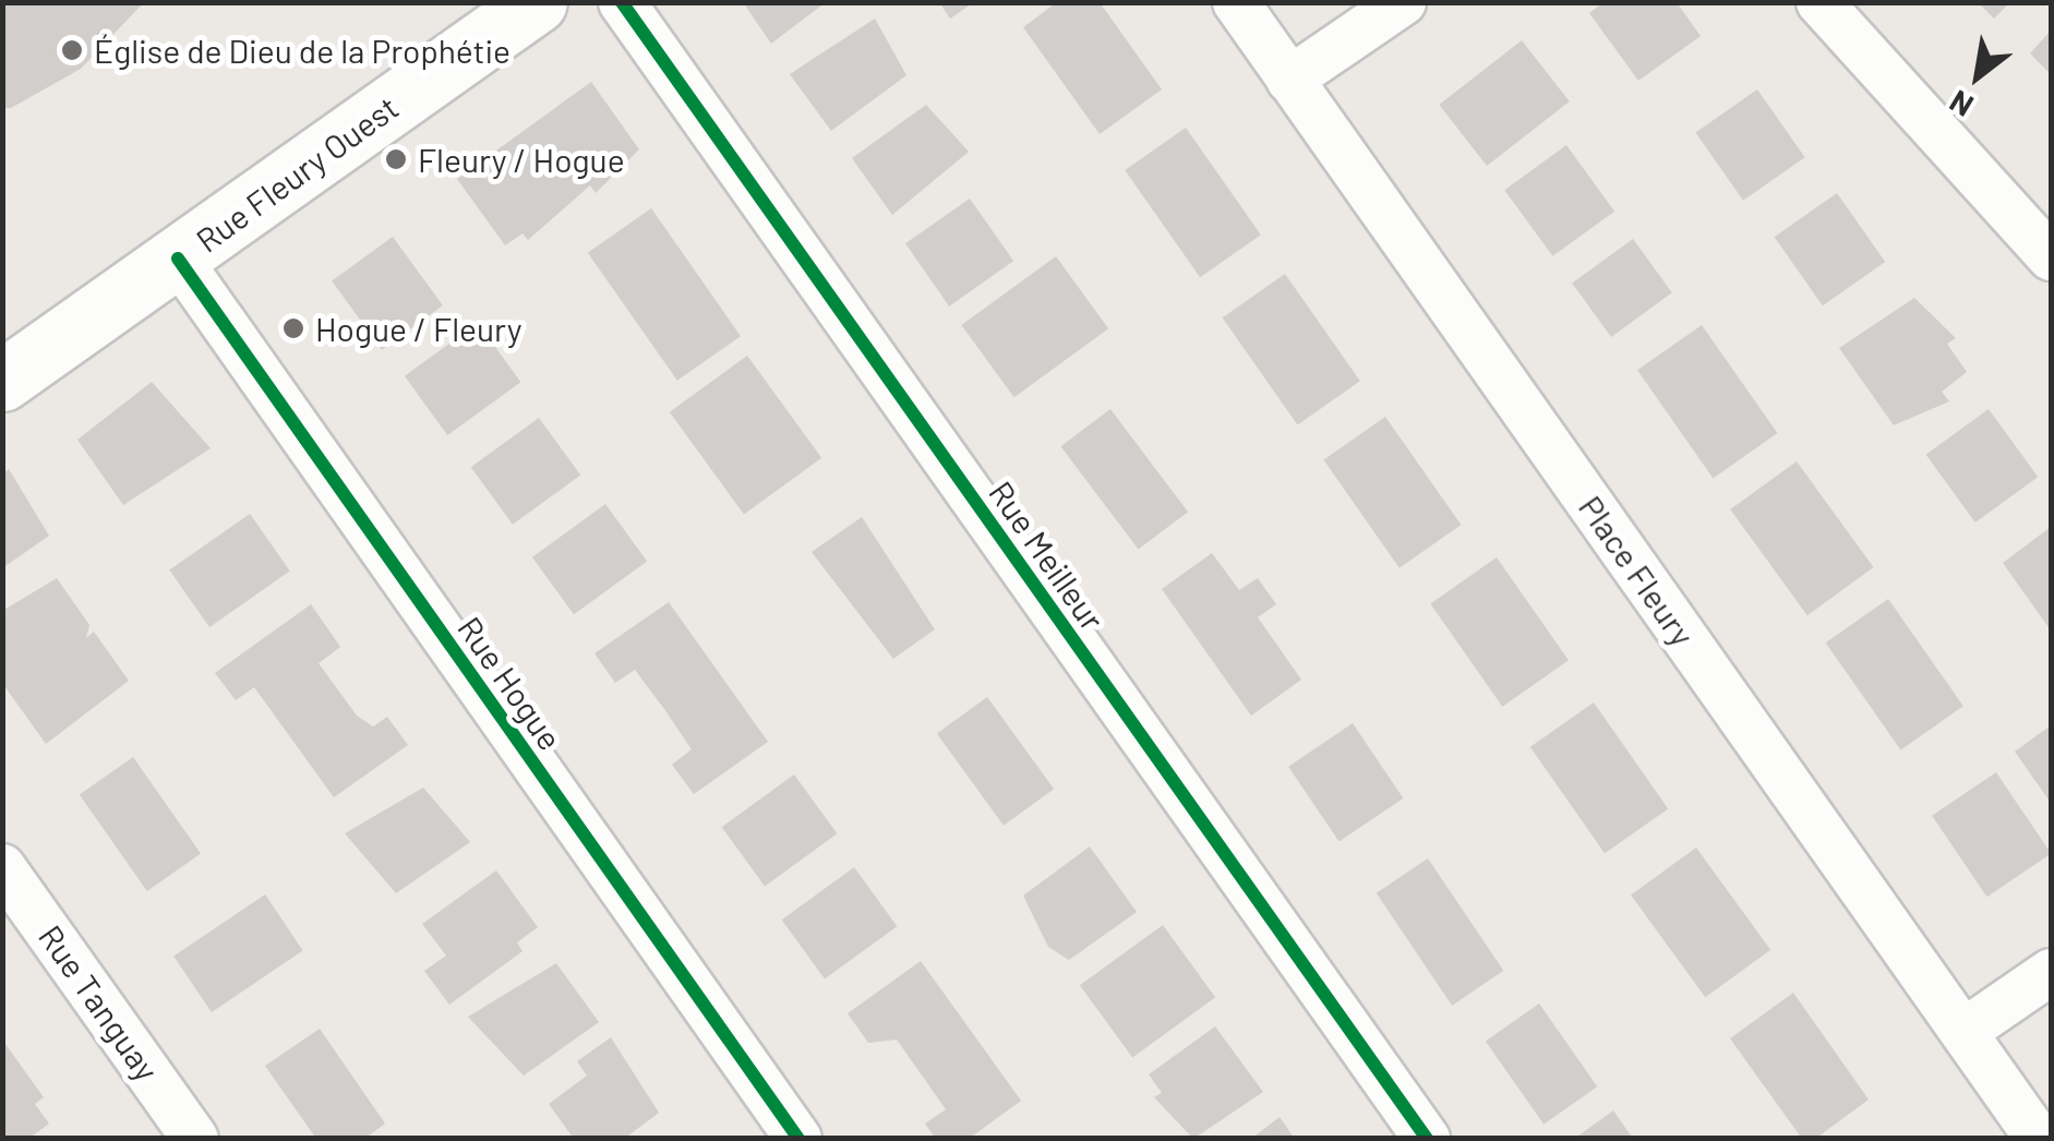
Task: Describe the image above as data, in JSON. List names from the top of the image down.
{
  "streets": {
    "street": [
      "Rue Fleury Ouest",
      "Rue Meilleur",
      "Place Fleury",
      "Rue Hogue",
      "Rue Tanguay"
    ]
  },
  "crossings": [
    ["Rue Fleury Ouest", "Rue Hogue"]
  ],
  "places": ["Église de Dieu de la Prophétie", "Fleury / Hogue", "Hogue / Fleury"],
  "north": "bottom left"
}
